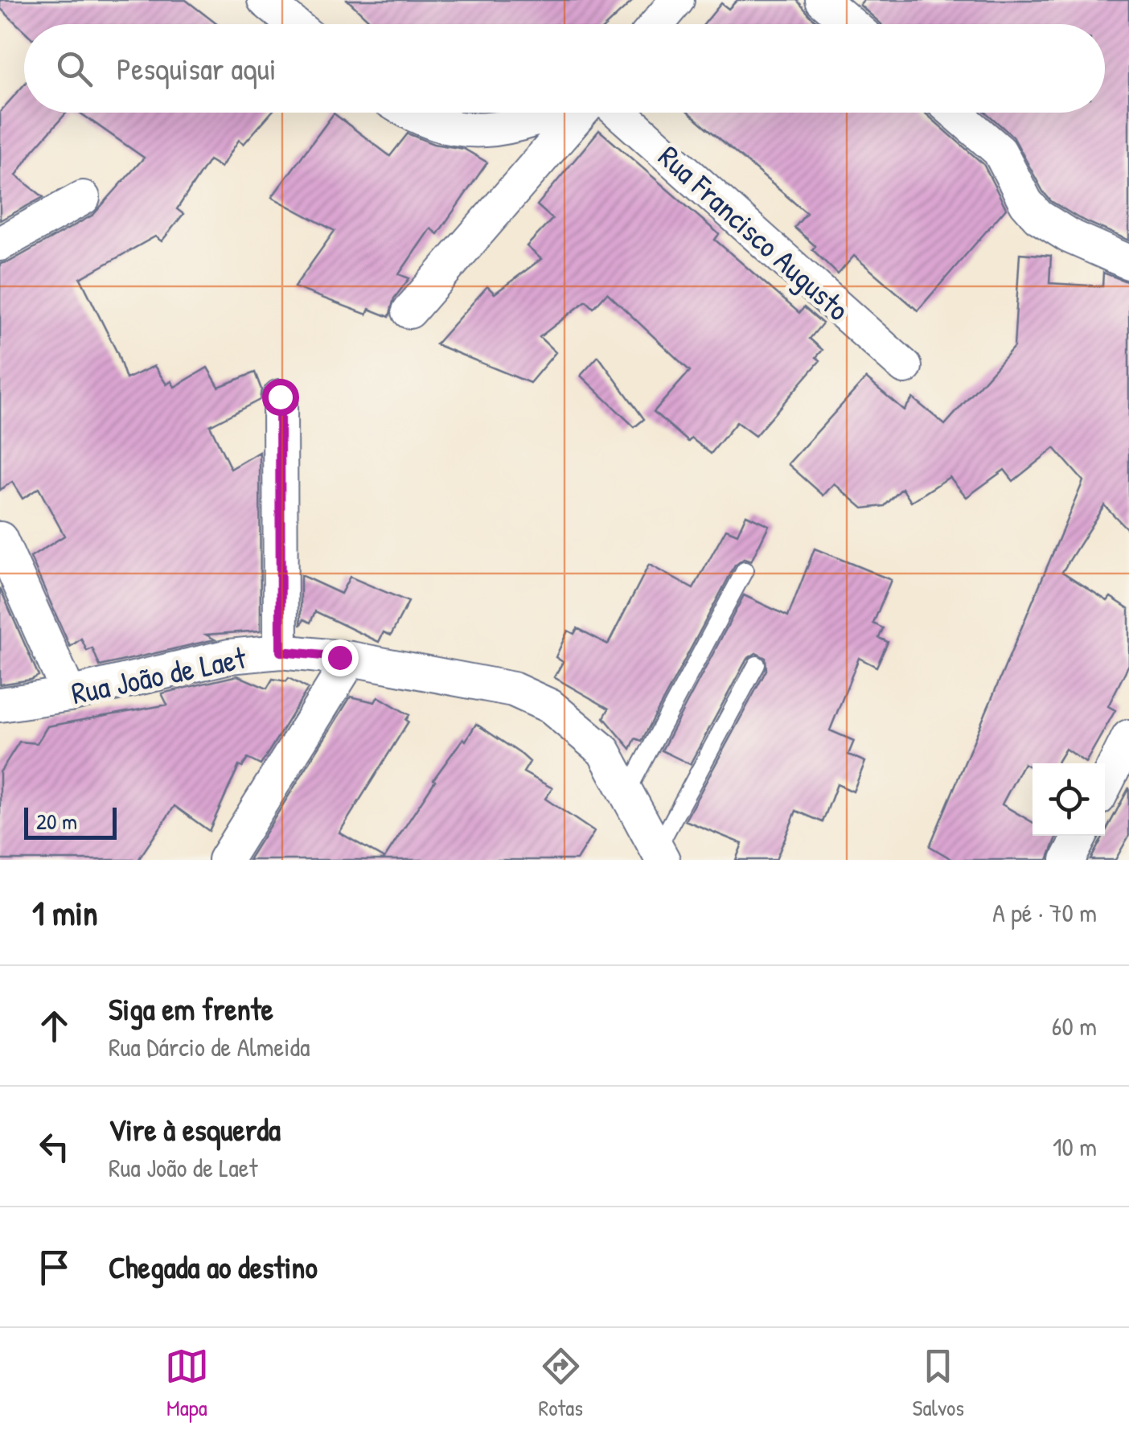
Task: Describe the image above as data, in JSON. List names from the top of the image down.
{
  "streets": {
    "street": ["Rua Francisco Augusto", "Rua João de Laet"]
  },
  "scale_bar": "20 m",
  "page": {
    "search": "Pesquisar aqui",
    "scale": "20 m",
    "heading": ["1 min", "A pé · 70 m"],
    "list": [
      ["Siga em frente", "Rua Dárcio de Almeida", "60 m"],
      ["Vire à esquerda", "Rua João de Laet", "10 m"],
      "Chegada ao destino"
    ],
    "nav": ["Mapa", "Rotas", "Salvos"]
  }
}
